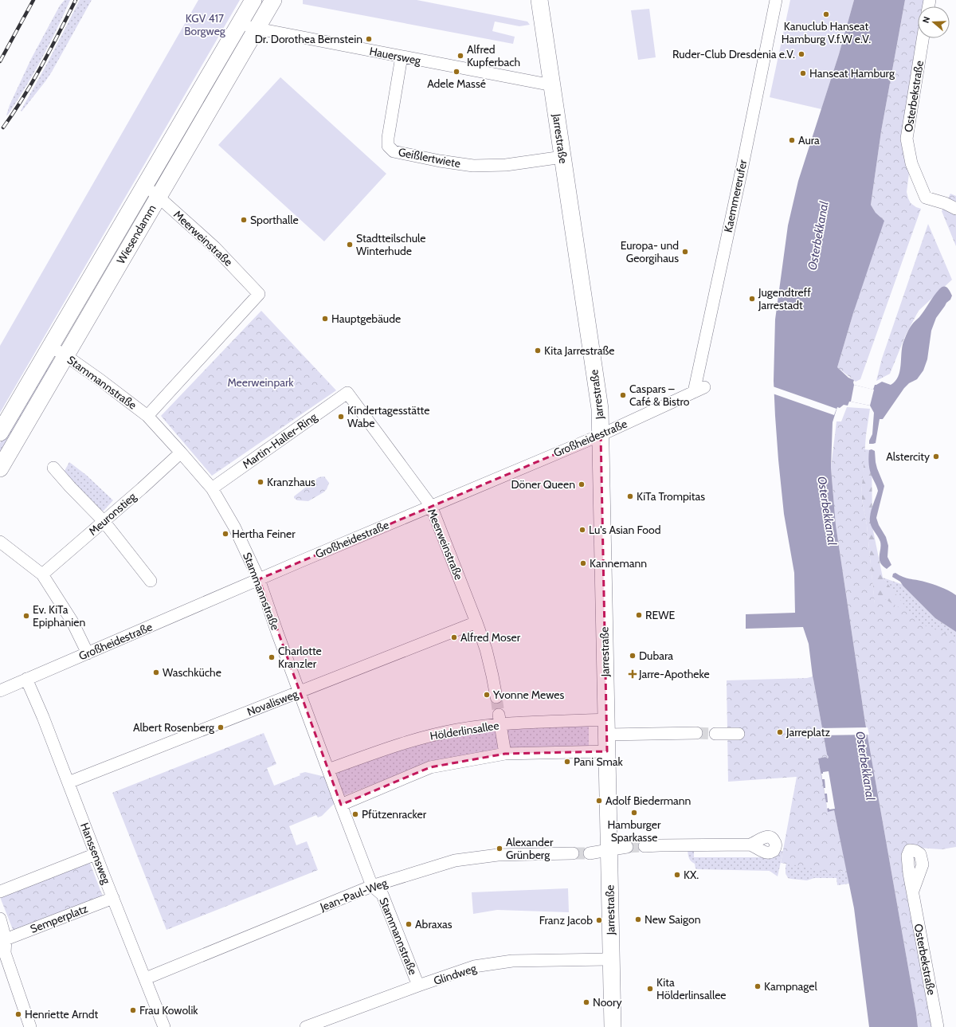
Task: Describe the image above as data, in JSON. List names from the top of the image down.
{
  "streets": {
    "street": [
      "Hauersweg",
      "Osterbekstraße",
      "Jarrestraße",
      "Geißlertwiete",
      "Kaemmererufer",
      "Wiesendamm",
      "Meerweinstraße",
      "Stammannstraße",
      "Großheidestraße",
      "Martin-Haller-Ring",
      "Meuronstieg",
      "Novalisweg",
      "Hölderlinsallee",
      "Hanssensweg",
      "Jean-Paul-Weg",
      "Semperplatz",
      "Glindweg"
    ]
  },
  "crossings": [
    ["Hauersweg", "Jarrestraße"],
    ["Hauersweg", "Geißlertwiete"],
    ["Hauersweg", "Wiesendamm"],
    ["Jarrestraße", "Geißlertwiete"],
    ["Jarrestraße", "Großheidestraße"],
    ["Jarrestraße", "Hölderlinsallee"],
    ["Jarrestraße", "Glindweg"],
    ["Kaemmererufer", "Großheidestraße"],
    ["Wiesendamm", "Meerweinstraße"],
    ["Wiesendamm", "Stammannstraße"],
    ["Meerweinstraße", "Stammannstraße"],
    ["Meerweinstraße", "Großheidestraße"],
    ["Meerweinstraße", "Martin-Haller-Ring"],
    ["Meerweinstraße", "Novalisweg"],
    ["Stammannstraße", "Großheidestraße"],
    ["Stammannstraße", "Martin-Haller-Ring"],
    ["Stammannstraße", "Meuronstieg"],
    ["Stammannstraße", "Novalisweg"],
    ["Stammannstraße", "Hölderlinsallee"],
    ["Stammannstraße", "Jean-Paul-Weg"],
    ["Stammannstraße", "Glindweg"],
    ["Großheidestraße", "Hanssensweg"],
    ["Novalisweg", "Hanssensweg"],
    ["Hanssensweg", "Jean-Paul-Weg"],
    ["Hanssensweg", "Semperplatz"]
  ],
  "water": ["Osterbekkanal"],
  "parks": ["KGV 417 Borgweg", "Meerweinpark"],
  "places": {
    "other": [
      "Kanuclub Hanseat Hamburg V.f.W e.V.",
      "Dr. Dorothea Bernstein",
      "Ruder-Club Dresdenia e.V.",
      "Alfred Kupferbach",
      "Adele Massé",
      "Hanseat Hamburg",
      "Aura",
      "Sporthalle",
      "Stadtteilschule Winterhude",
      "Europa- und Georgihaus",
      "Jugendtreff Jarrestadt",
      "Hauptgebäude",
      "Kita Jarrestraße",
      "Caspars – Café & Bistro",
      "Kindertagesstätte Wabe",
      "Alstercity",
      "Kranzhaus",
      "Döner Queen",
      "KiTa Trompitas",
      "Lu's Asian Food",
      "Hertha Feiner",
      "Kannemann",
      "REWE",
      "Ev. KiTa Epiphanien",
      "Alfred Moser",
      "Dubara",
      "Charlotte Kranzler",
      "Waschküche",
      "Yvonne Mewes",
      "Albert Rosenberg",
      "Jarreplatz",
      "Pani Smak",
      "Adolf Biedermann",
      "Hamburger Sparkasse",
      "Pfützenracker",
      "Alexander Grünberg",
      "KX.",
      "New Saigon",
      "Franz Jacob",
      "Abraxas",
      "Kampnagel",
      "Kita Hölderlinsallee",
      "Noory",
      "Frau Kowolik",
      "Henriette Arndt"
    ],
    "health": ["Jarre-Apotheke"]
  },
  "north": "left"
}
